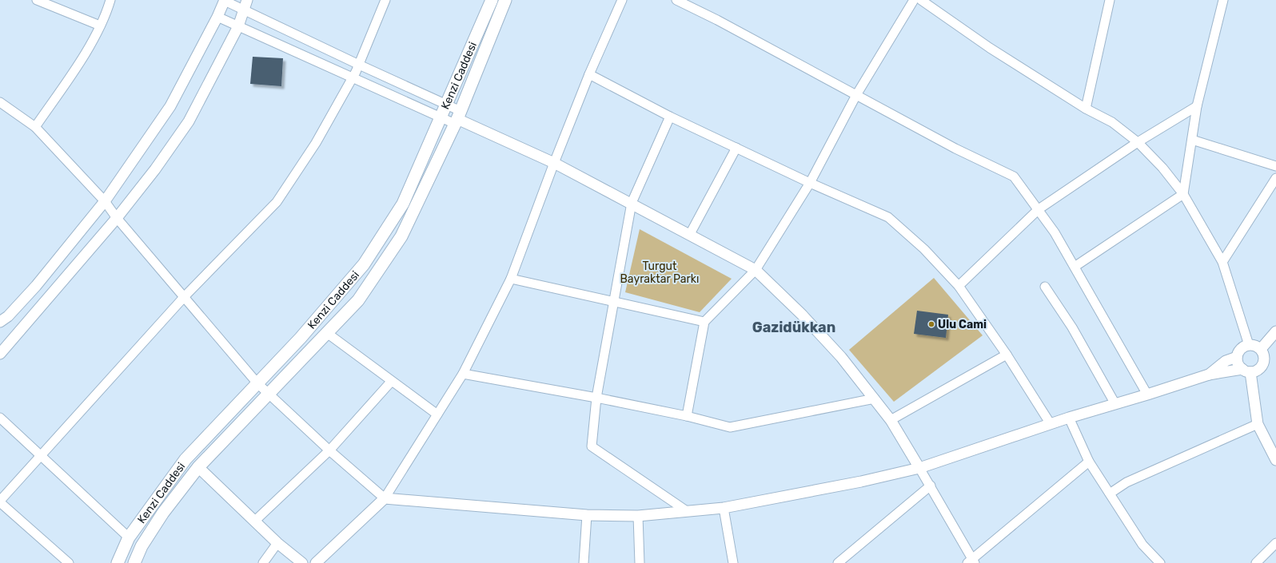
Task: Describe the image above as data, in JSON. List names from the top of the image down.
{
  "streets": {
    "main road": ["Kenzi Caddesi"]
  },
  "districts": ["Gazidükkan"],
  "parks": ["Turgut Bayraktar Parkı"],
  "places": ["Ulu Cami"]
}
